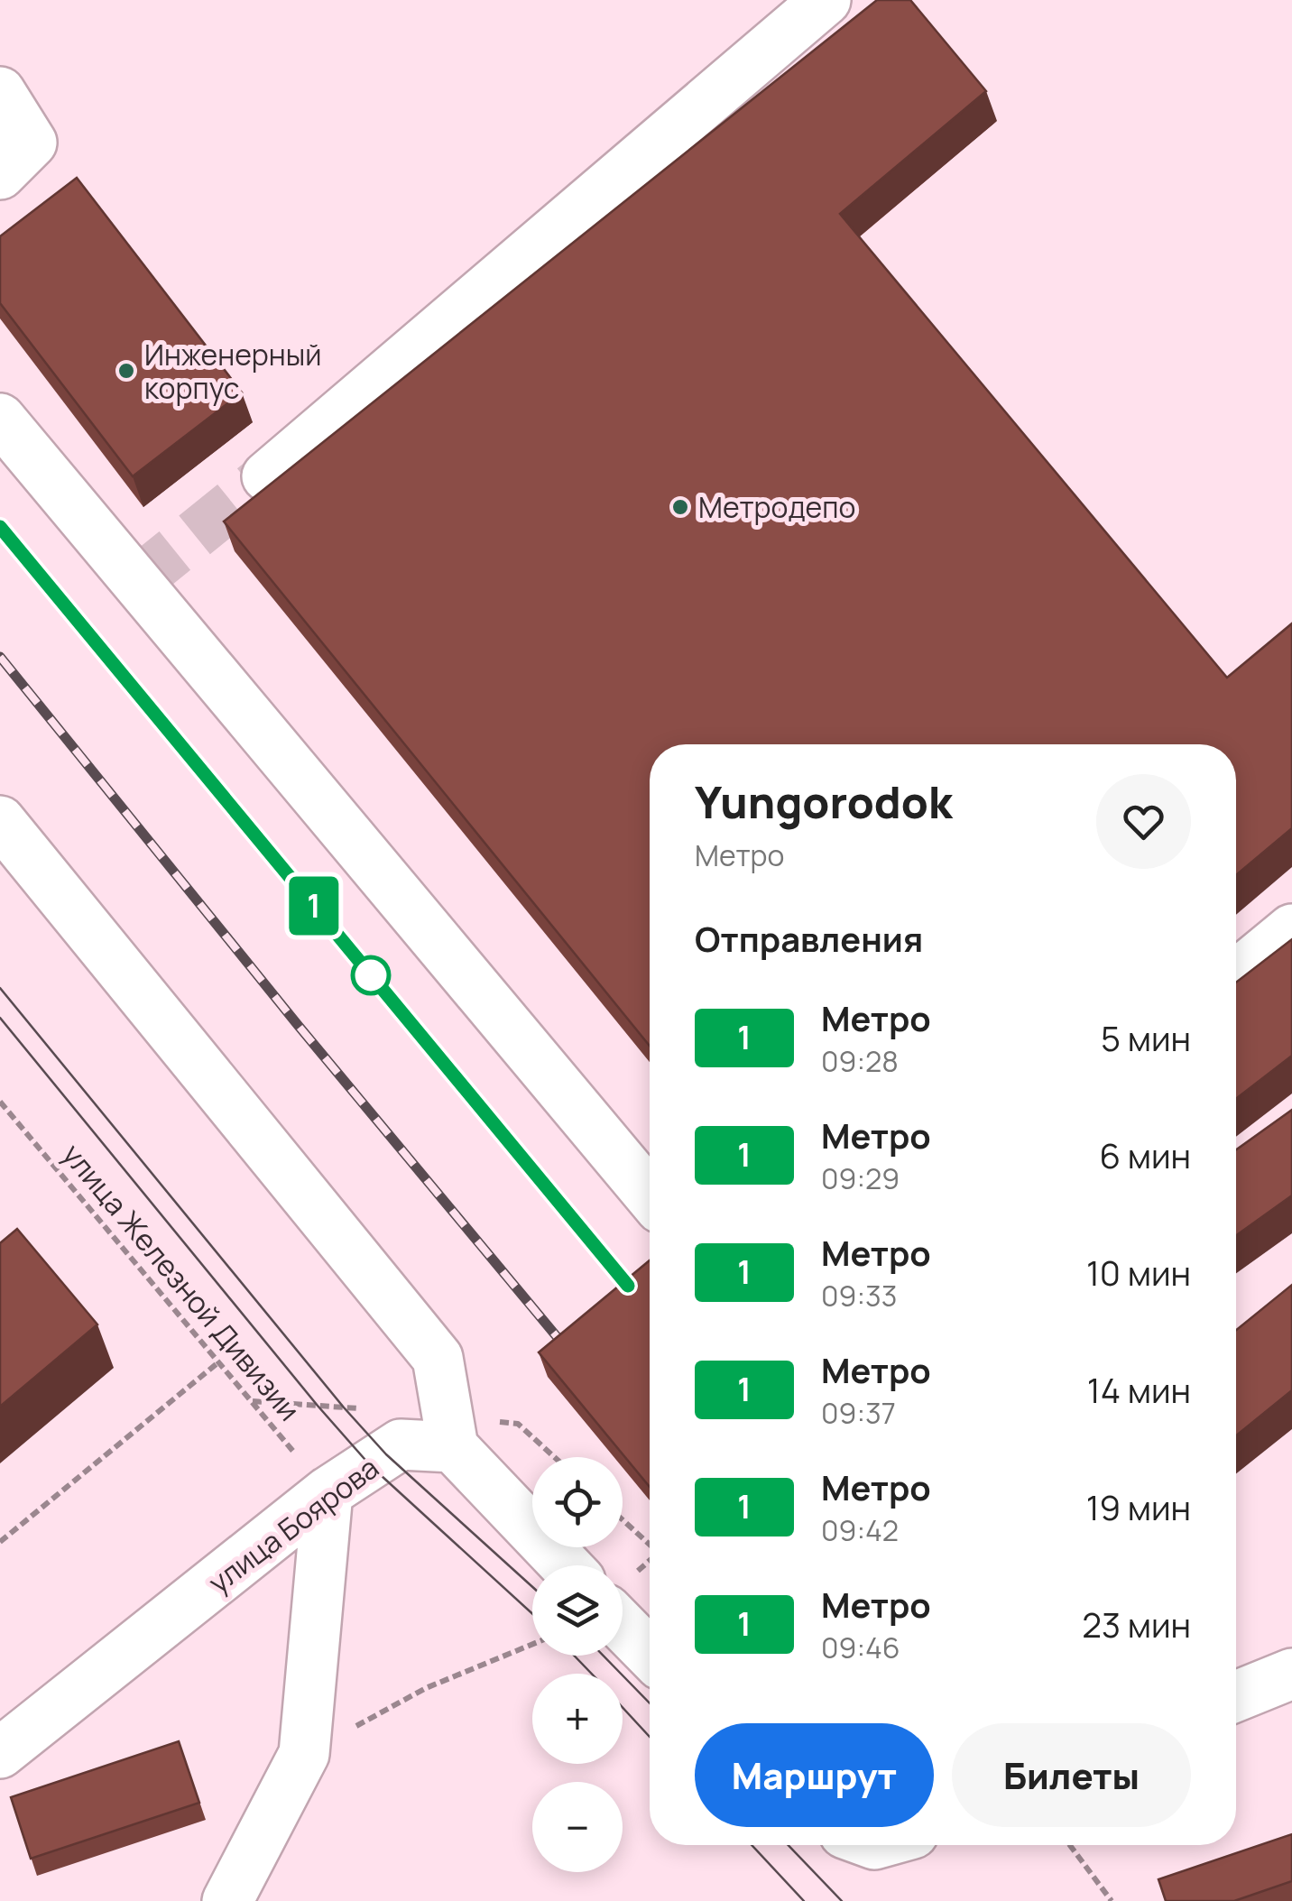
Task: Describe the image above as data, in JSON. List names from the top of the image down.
{
  "streets": {
    "street": ["улица Боярова"],
    "path": ["улица Железной Дивизии"]
  },
  "crossings": [
    ["улица Железной Дивизии", "улица Боярова"]
  ],
  "places": ["Инженерный корпус", "Метродепо"],
  "lines": ["metro line 1"],
  "page": {
    "on_map": "1",
    "heading": [
      ["Yungorodok", "Метро"],
      "Отправления"
    ],
    "list": [
      {
        "mark": "1",
        "name": "Метро",
        "note": "09:28",
        "value": "5 мин"
      },
      {
        "mark": "1",
        "name": "Метро",
        "note": "09:29",
        "value": "6 мин"
      },
      {
        "mark": "1",
        "name": "Метро",
        "note": "09:33",
        "value": "10 мин"
      },
      {
        "mark": "1",
        "name": "Метро",
        "note": "09:37",
        "value": "14 мин"
      },
      {
        "mark": "1",
        "name": "Метро",
        "note": "09:42",
        "value": "19 мин"
      },
      {
        "mark": "1",
        "name": "Метро",
        "note": "09:46",
        "value": "23 мин"
      }
    ],
    "map_buttons": ["+", "−"],
    "buttons": ["Маршрут", "Билеты"]
  }
}
